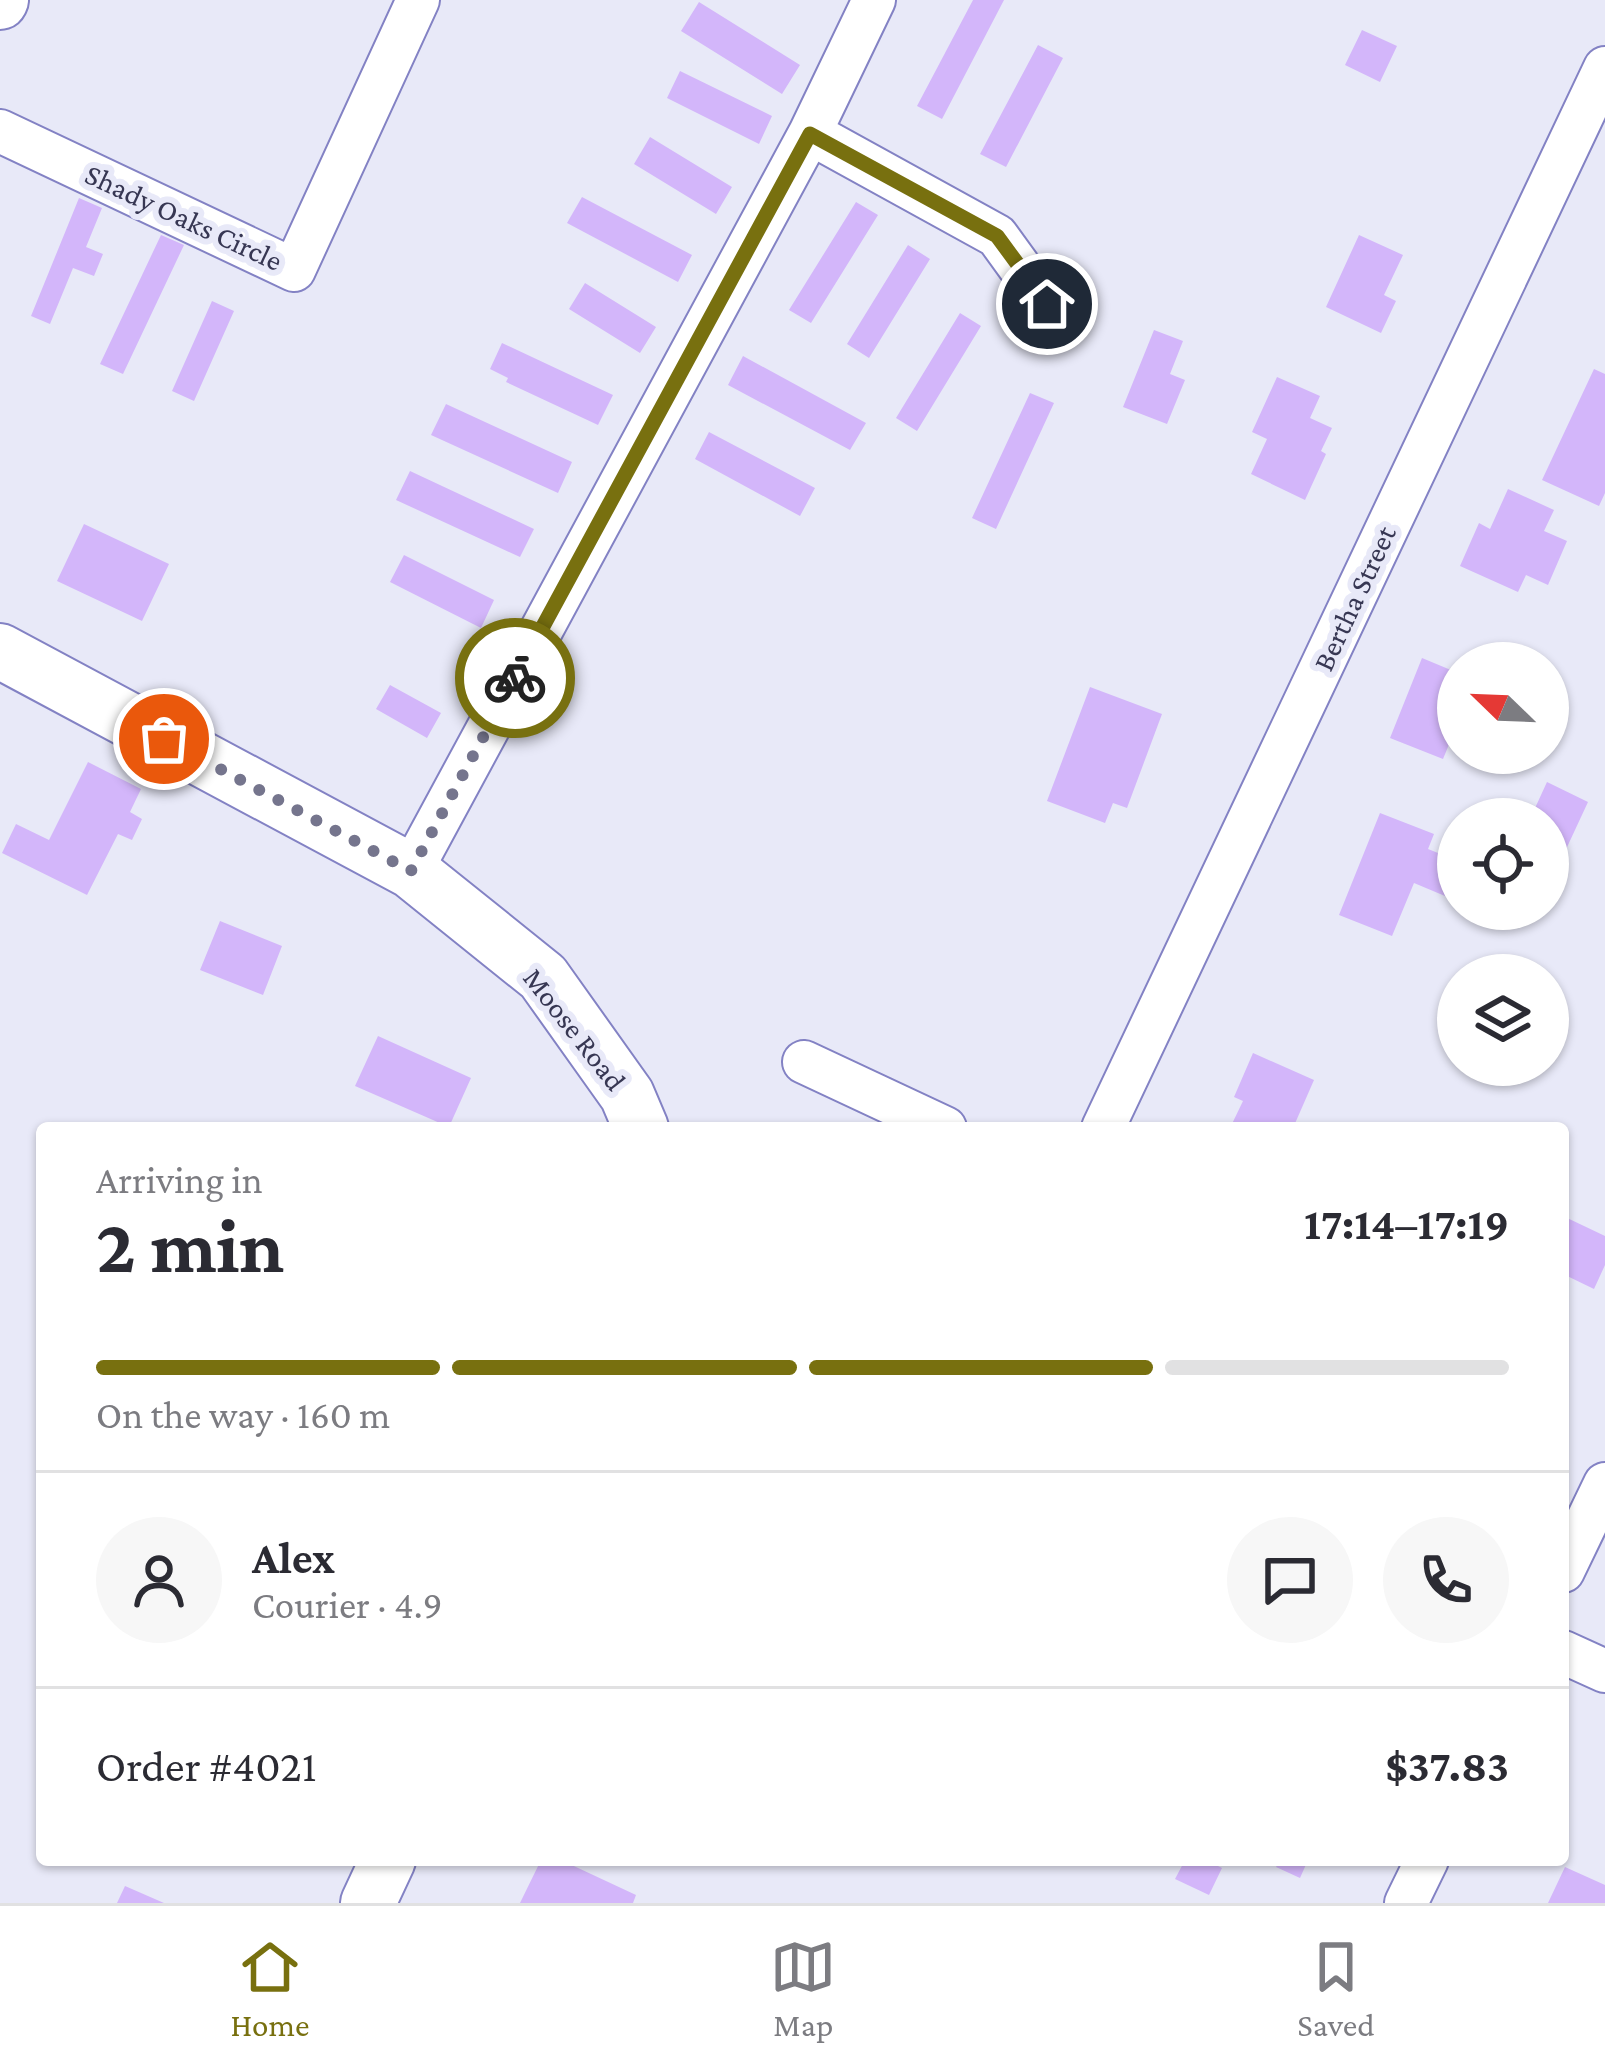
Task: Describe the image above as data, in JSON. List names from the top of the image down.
{
  "streets": {
    "street": ["Shady Oaks Circle", "Bertha Street", "Moose Road"]
  },
  "north": "top left",
  "page": {
    "heading": ["2 min", "Arriving in", "17:14–17:19"],
    "panel": [
      "Alex",
      "Courier · 4.9",
      "Order #4021",
      "$37.83"
    ],
    "bar": "On the way · 160 m",
    "tabs": ["Home", "Map", "Saved"]
  }
}
